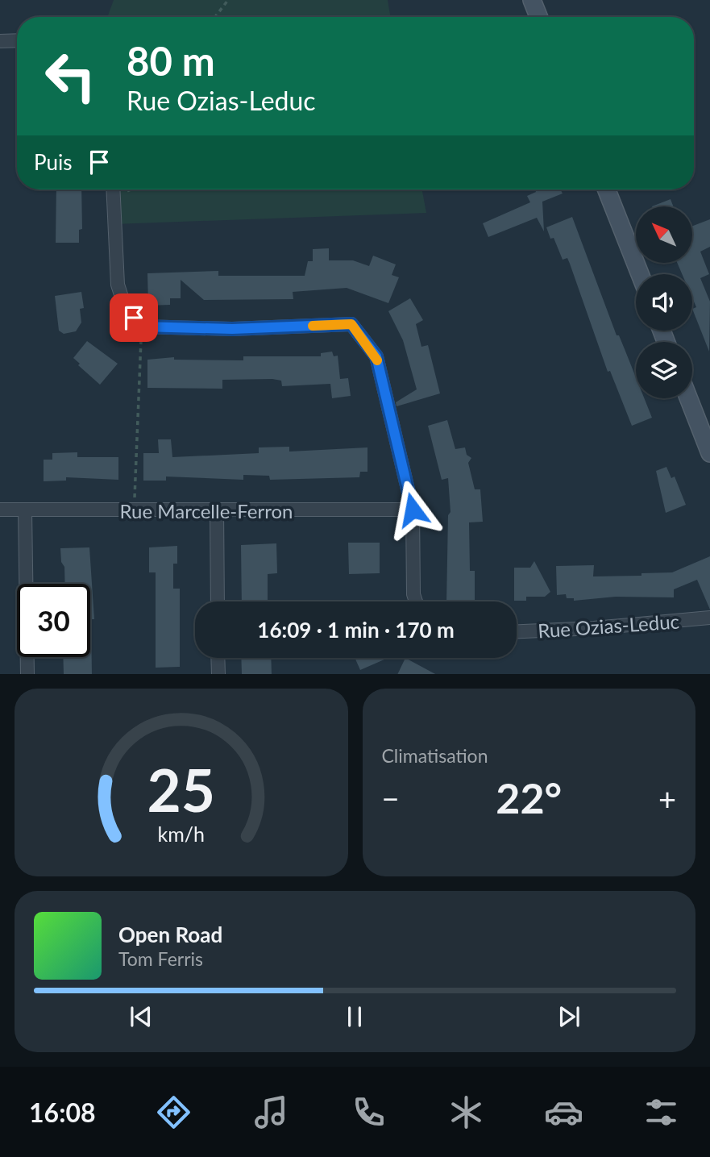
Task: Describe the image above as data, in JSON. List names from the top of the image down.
{
  "streets": {
    "street": ["Rue Marcelle-Ferron", "Rue Ozias-Leduc"]
  },
  "north": "top left",
  "page": {
    "turn": ["80 m", "Rue Ozias-Leduc"],
    "then": "Puis",
    "limit": "30",
    "trip": "16:09 · 1 min · 170 m",
    "tile": "Climatisation",
    "heat": ["−", "22°", "+"],
    "song": ["Open Road", "Tom Ferris"],
    "tabs": "16:08",
    "gauge": ["25", "km/h"]
  }
}
